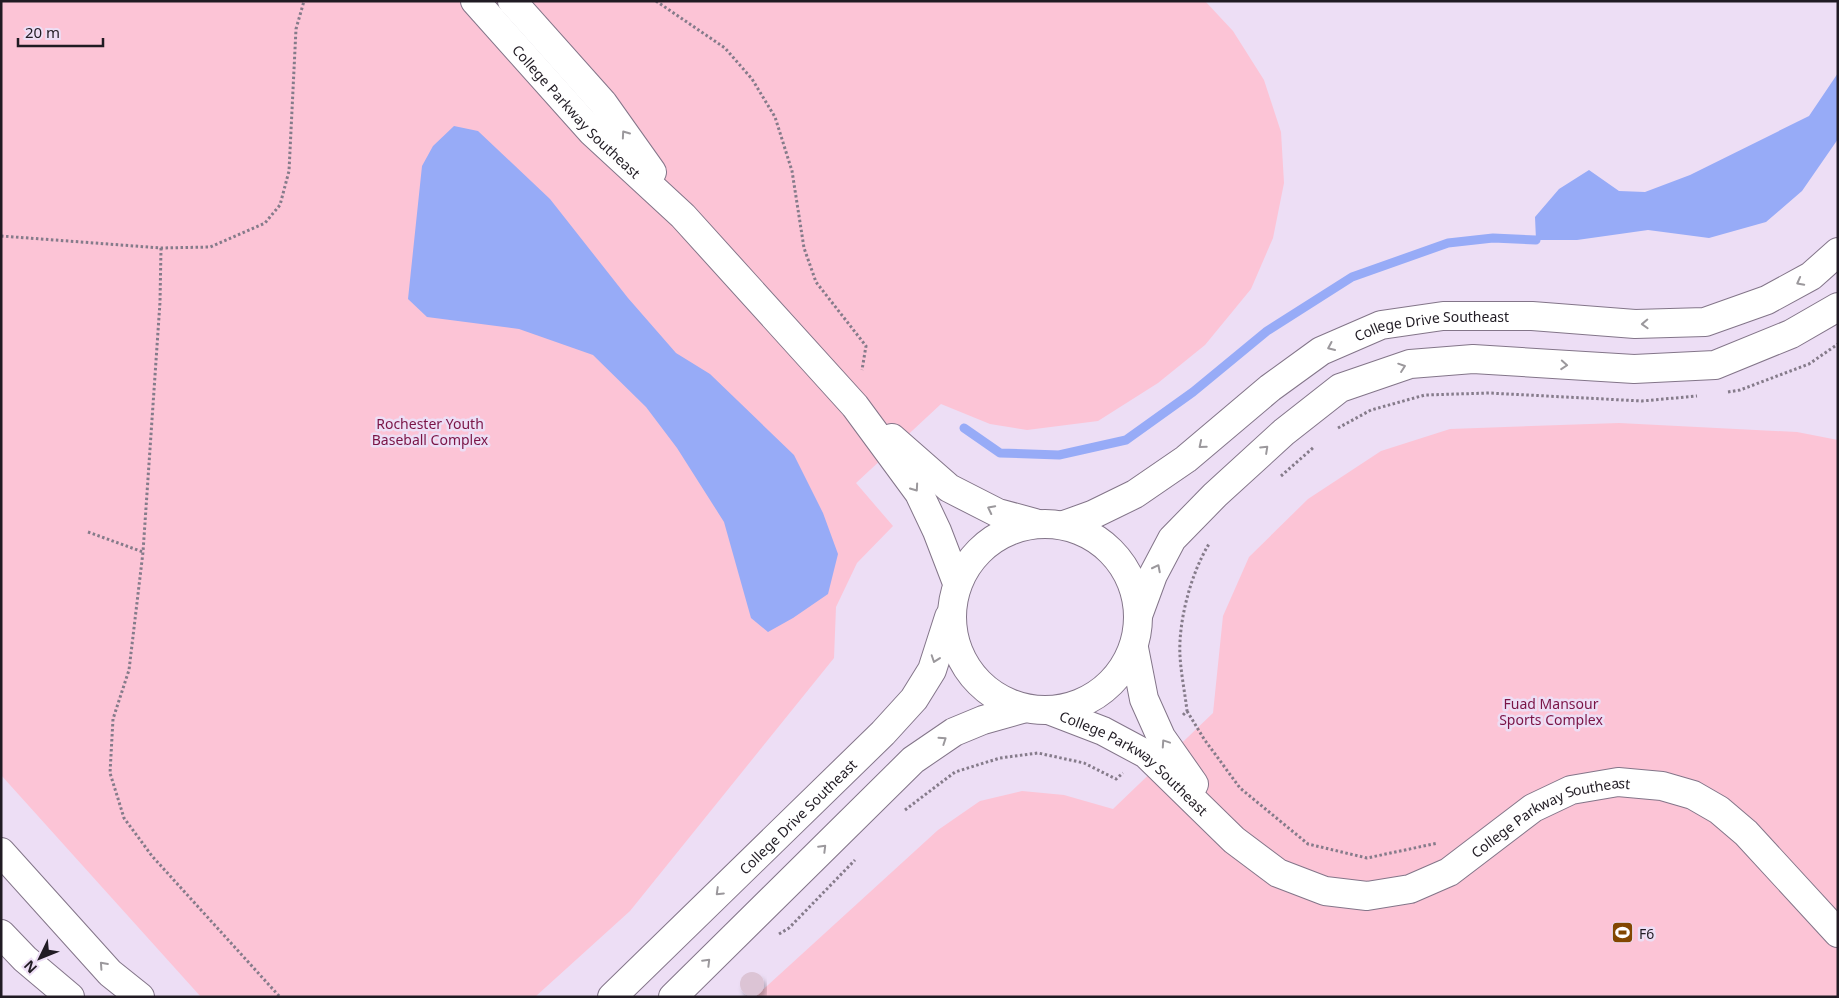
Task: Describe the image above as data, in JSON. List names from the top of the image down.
{
  "streets": {
    "street": ["College Parkway Southeast", "College Drive Southeast"]
  },
  "parks": ["Rochester Youth Baseball Complex", "Fuad Mansour Sports Complex"],
  "places": {
    "sports": ["F6"]
  },
  "scale_bar": "20 m",
  "north": "bottom left"
}
